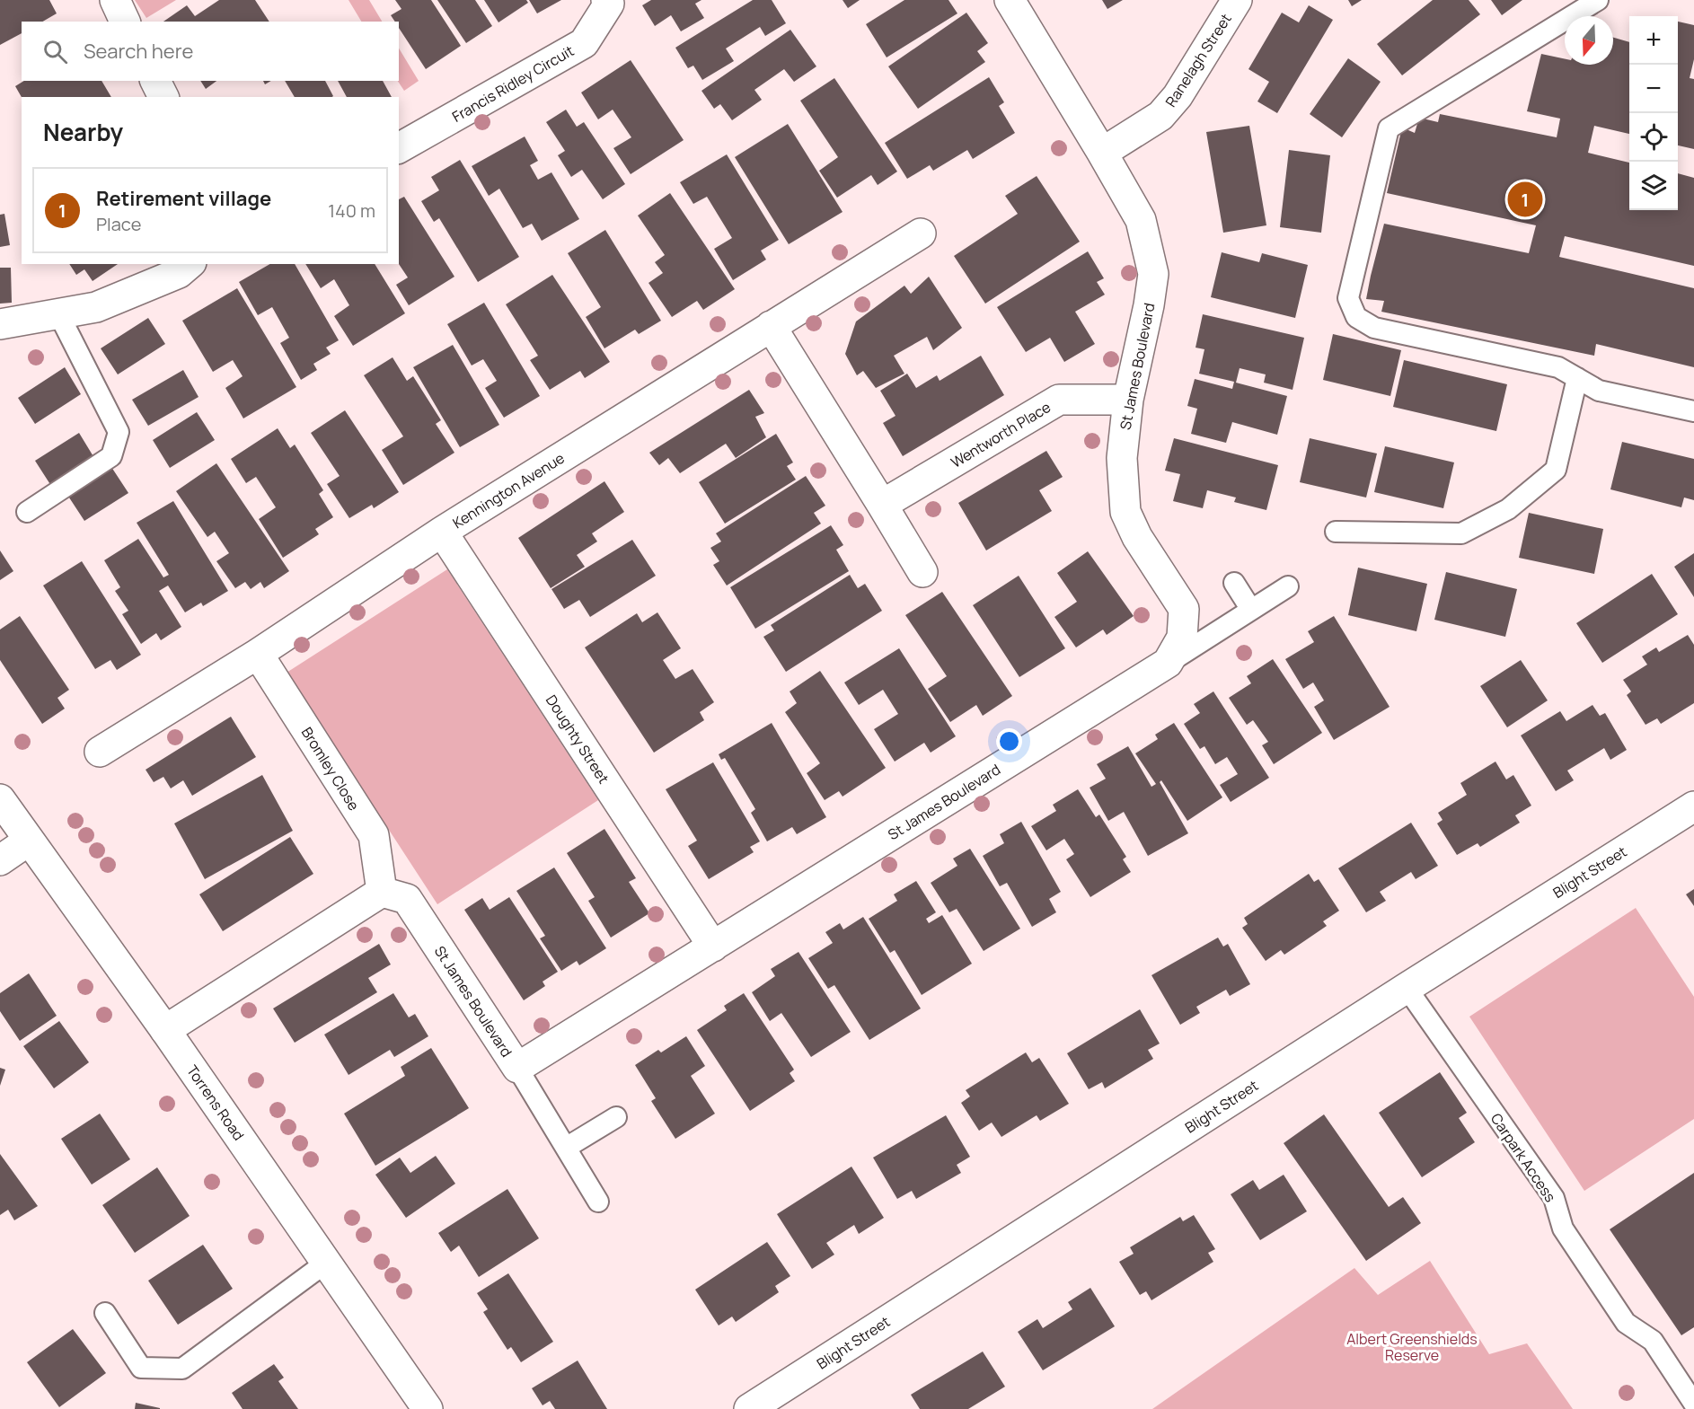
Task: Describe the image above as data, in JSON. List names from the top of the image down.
{
  "streets": {
    "street": [
      "Ranelagh Street",
      "Francis Ridley Circuit",
      "St James Boulevard",
      "Wentworth Place",
      "Kennington Avenue",
      "Doughty Street",
      "Bromley Close",
      "Blight Street",
      "Torrens Road"
    ],
    "lane": ["Carpark Access"]
  },
  "crossings": [
    ["Ranelagh Street", "St James Boulevard"],
    ["St James Boulevard", "Wentworth Place"],
    ["St James Boulevard", "Doughty Street"],
    ["St James Boulevard", "Bromley Close"],
    ["Kennington Avenue", "Doughty Street"],
    ["Kennington Avenue", "Bromley Close"],
    ["Blight Street", "Carpark Access"]
  ],
  "parks": ["Albert Greenshields Reserve"],
  "north": "bottom",
  "page": {
    "map_buttons": ["+", "−"],
    "search": "Search here",
    "heading": "Nearby",
    "list": [
      {
        "mark": "1",
        "name": "Retirement village",
        "note": "Place",
        "value": "140 m"
      }
    ],
    "pins": "1"
  }
}
